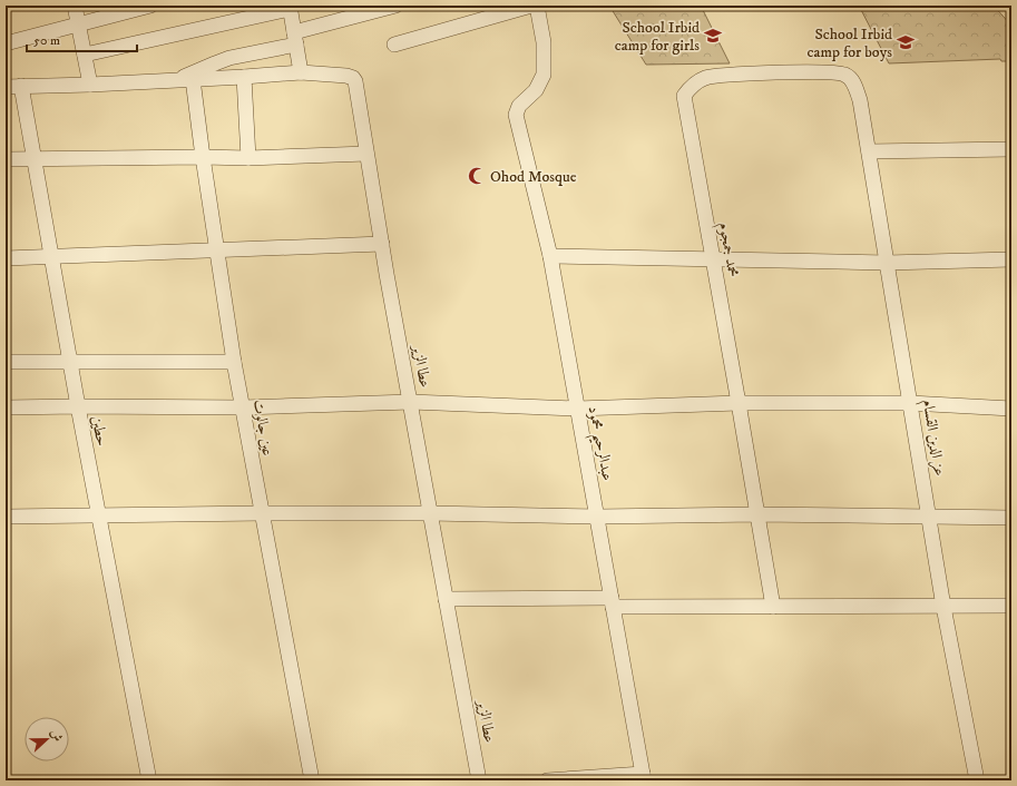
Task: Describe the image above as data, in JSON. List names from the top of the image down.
{
  "streets": {
    "street": [
      "محمد جمجوم",
      "عطا الزير",
      "عين جالوت",
      "حطين",
      "عز الدين القسام",
      "عبدالرحيم محمود"
    ]
  },
  "crossings": [
    ["محمد جمجوم", "عز الدين القسام"]
  ],
  "places": {
    "school or university": ["School Irbid camp for girls", "School Irbid camp for boys"],
    "mosque": ["Ohod Mosque"]
  },
  "scale_bar": "50 m",
  "north": "right"
}
